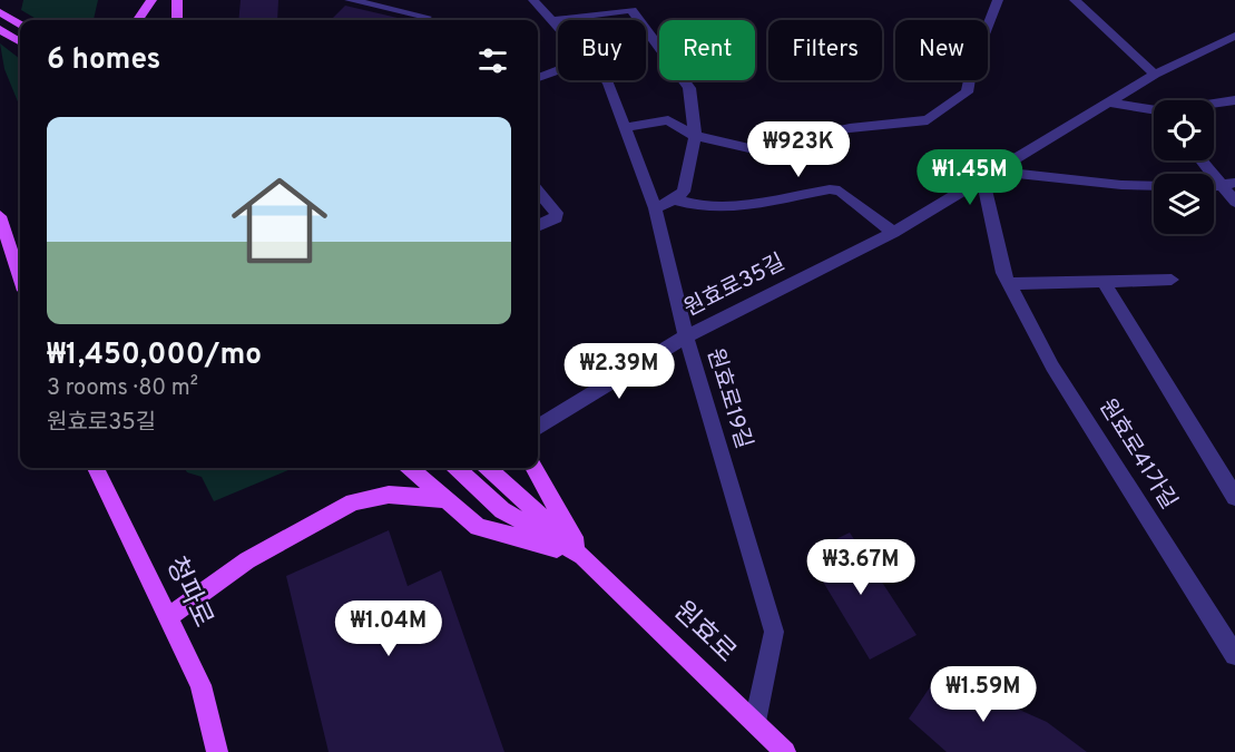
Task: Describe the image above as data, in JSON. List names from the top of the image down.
{
  "streets": {
    "main road": ["청파로", "원효로"],
    "street": ["원효로35길", "원효로19길", "원효로41가길"]
  },
  "crossings": [
    ["원효로35길", "원효로19길"],
    ["원효로35길", "원효로41가길"],
    ["원효로19길", "원효로"]
  ],
  "page": {
    "chip": [
      "Buy",
      "Rent",
      "Filters",
      "New"
    ],
    "heading": "6 homes",
    "list": [
      {
        "name": "₩1,450,000/mo",
        "note": "3 rooms · 80 m² · 원효로35길"
      }
    ],
    "price": [
      "₩923K",
      "₩1.45M",
      "₩2.39M",
      "₩3.67M",
      "₩1.04M",
      "₩1.59M"
    ]
  }
}
